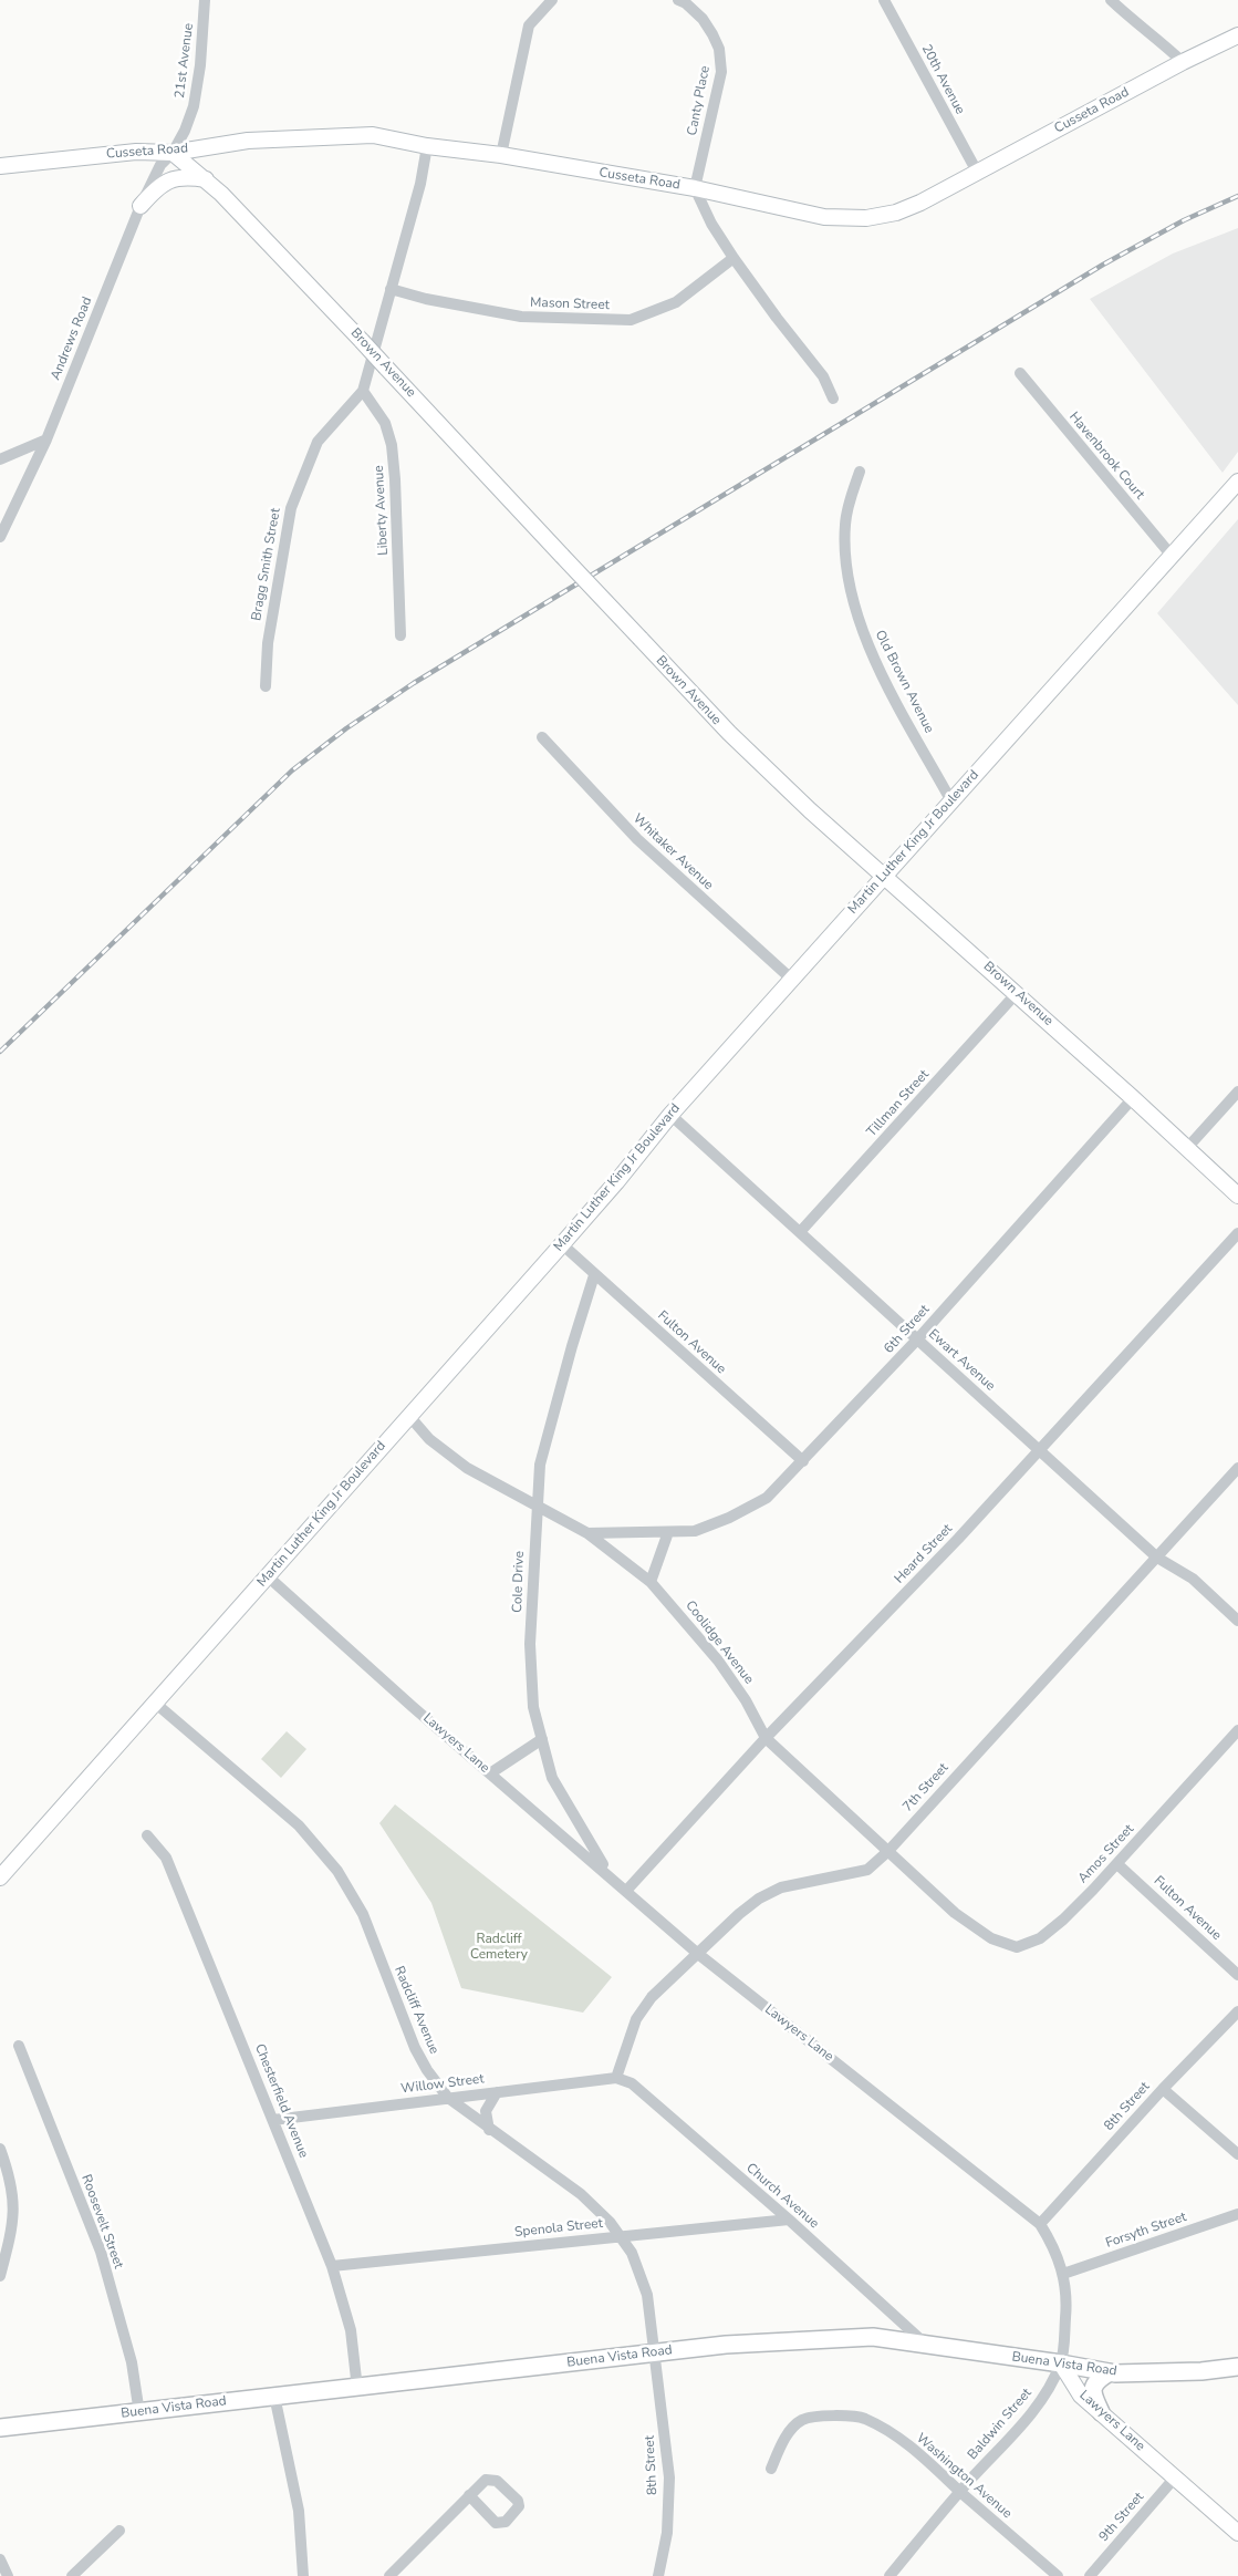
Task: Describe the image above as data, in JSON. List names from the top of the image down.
{
  "streets": {
    "main road": ["Buena Vista Road"],
    "street": [
      "21st Avenue",
      "20th Avenue",
      "Canty Place",
      "Cusseta Road",
      "Mason Street",
      "Andrews Road",
      "Brown Avenue",
      "Havenbrook Court",
      "Liberty Avenue",
      "Bragg Smith Street",
      "Old Brown Avenue",
      "Martin Luther King Jr Boulevard",
      "Whitaker Avenue",
      "Tillman Street",
      "6th Street",
      "Fulton Avenue",
      "Ewart Avenue",
      "Heard Street",
      "Cole Drive",
      "Coolidge Avenue",
      "Lawyers Lane",
      "7th Street",
      "Amos Street",
      "Radcliff Avenue",
      "Willow Street",
      "Chesterfield Avenue",
      "8th Street",
      "Church Avenue",
      "Roosevelt Street",
      "Spenola Street",
      "Forsyth Street",
      "Baldwin Street",
      "Washington Avenue",
      "9th Street"
    ]
  },
  "crossings": [
    ["21st Avenue", "Cusseta Road"],
    ["21st Avenue", "Andrews Road"],
    ["21st Avenue", "Brown Avenue"],
    ["20th Avenue", "Cusseta Road"],
    ["Canty Place", "Cusseta Road"],
    ["Cusseta Road", "Andrews Road"],
    ["Cusseta Road", "Brown Avenue"],
    ["Cusseta Road", "Bragg Smith Street"],
    ["Mason Street", "Bragg Smith Street"],
    ["Andrews Road", "Brown Avenue"],
    ["Brown Avenue", "Martin Luther King Jr Boulevard"],
    ["Brown Avenue", "Tillman Street"],
    ["Brown Avenue", "6th Street"],
    ["Havenbrook Court", "Martin Luther King Jr Boulevard"],
    ["Liberty Avenue", "Bragg Smith Street"],
    ["Old Brown Avenue", "Martin Luther King Jr Boulevard"],
    ["Martin Luther King Jr Boulevard", "Whitaker Avenue"],
    ["Martin Luther King Jr Boulevard", "Fulton Avenue"],
    ["Martin Luther King Jr Boulevard", "Ewart Avenue"],
    ["Martin Luther King Jr Boulevard", "Coolidge Avenue"],
    ["Martin Luther King Jr Boulevard", "Lawyers Lane"],
    ["Martin Luther King Jr Boulevard", "Radcliff Avenue"],
    ["Tillman Street", "Ewart Avenue"],
    ["6th Street", "Fulton Avenue"],
    ["6th Street", "Ewart Avenue"],
    ["6th Street", "Coolidge Avenue"],
    ["Fulton Avenue", "Cole Drive"],
    ["Fulton Avenue", "Amos Street"],
    ["Ewart Avenue", "Heard Street"],
    ["Ewart Avenue", "7th Street"],
    ["Heard Street", "Coolidge Avenue"],
    ["Heard Street", "Lawyers Lane"],
    ["Cole Drive", "Coolidge Avenue"],
    ["Cole Drive", "Lawyers Lane"],
    ["Coolidge Avenue", "7th Street"],
    ["Coolidge Avenue", "Amos Street"],
    ["Lawyers Lane", "7th Street"],
    ["Lawyers Lane", "8th Street"],
    ["Lawyers Lane", "Forsyth Street"],
    ["Lawyers Lane", "Buena Vista Road"],
    ["Lawyers Lane", "Baldwin Street"],
    ["Lawyers Lane", "9th Street"],
    ["7th Street", "Willow Street"],
    ["7th Street", "Church Avenue"],
    ["Radcliff Avenue", "Willow Street"],
    ["Radcliff Avenue", "8th Street"],
    ["Radcliff Avenue", "Spenola Street"],
    ["Radcliff Avenue", "Buena Vista Road"],
    ["Willow Street", "Chesterfield Avenue"],
    ["Willow Street", "Church Avenue"],
    ["Chesterfield Avenue", "Spenola Street"],
    ["Chesterfield Avenue", "Buena Vista Road"],
    ["8th Street", "Buena Vista Road"],
    ["Church Avenue", "Spenola Street"],
    ["Church Avenue", "Buena Vista Road"],
    ["Roosevelt Street", "Buena Vista Road"],
    ["Buena Vista Road", "Baldwin Street"],
    ["Baldwin Street", "Washington Avenue"]
  ],
  "parks": ["Radcliff Cemetery"]
}
